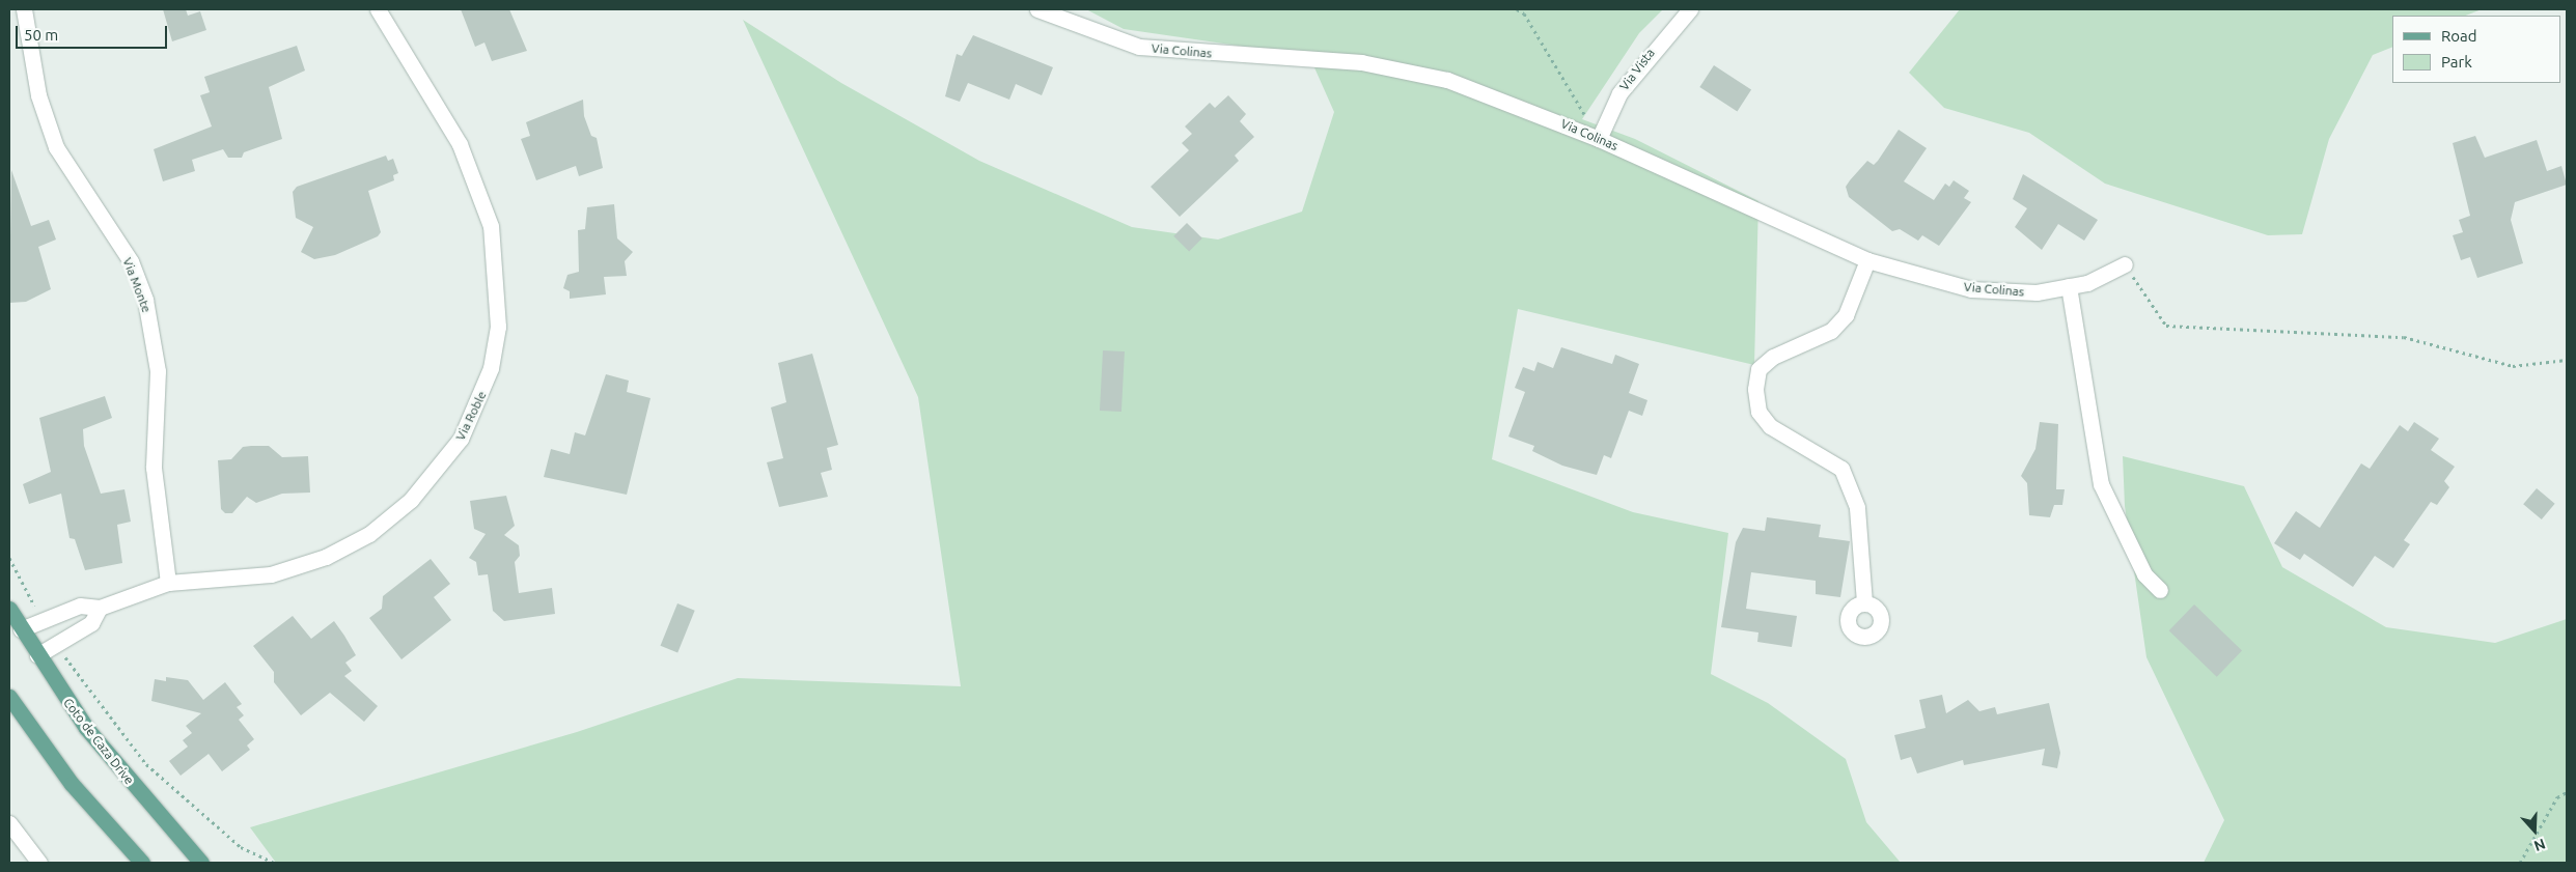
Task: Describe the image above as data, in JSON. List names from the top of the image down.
{
  "streets": {
    "main road": ["Coto de Caza Drive"],
    "street": [
      "Via Colinas",
      "Via Vista",
      "Via Monte",
      "Via Roble"
    ]
  },
  "crossings": [
    ["Via Colinas", "Via Vista"],
    ["Via Monte", "Via Roble"],
    ["Via Roble", "Coto de Caza Drive"]
  ],
  "legend": ["Road", "Park"],
  "scale_bar": "50 m",
  "north": "bottom"
}
